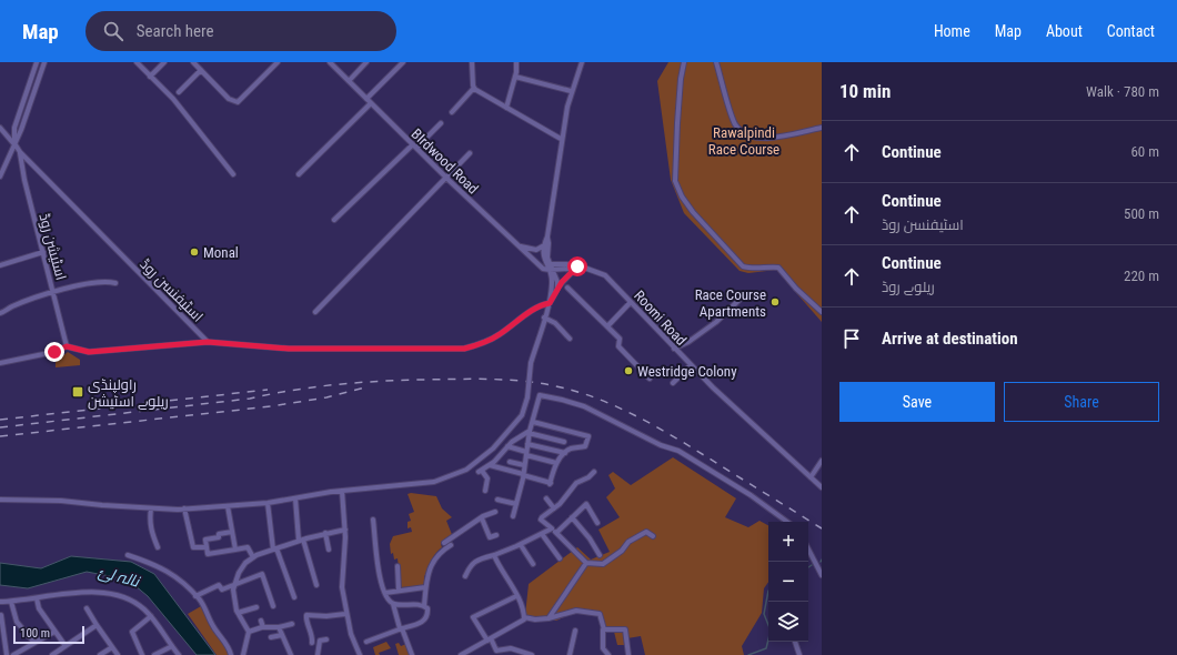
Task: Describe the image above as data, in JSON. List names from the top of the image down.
{
  "streets": {
    "street": [
      "BIrdwood Road",
      "اسٹیشن روڈ",
      "اسٹیفنسن روڈ",
      "Roomi Road"
    ]
  },
  "crossings": [
    ["BIrdwood Road", "Roomi Road"],
    ["اسٹیشن روڈ", "اسٹیفنسن روڈ"]
  ],
  "water": ["نالہ لئ"],
  "parks": ["Rawalpindi Race Course"],
  "places": {
    "other": ["Monal", "Race Course Apartments", "Westridge Colony"],
    "transit": ["راولپنڈی ریلوے اسٹیشن"]
  },
  "scale_bar": "100 m",
  "page": {
    "header": "Map",
    "search": "Search here",
    "nav": [
      "Home",
      "Map",
      "About",
      "Contact"
    ],
    "heading": ["10 min", "Walk · 780 m"],
    "list": [
      ["Continue", "60 m"],
      ["Continue", "اسٹیفنسن روڈ", "500 m"],
      ["Continue", "ریلوے روڈ", "220 m"],
      "Arrive at destination"
    ],
    "buttons": ["Save", "Share"],
    "map_buttons": ["+", "−"],
    "scale": "100 m"
  }
}
